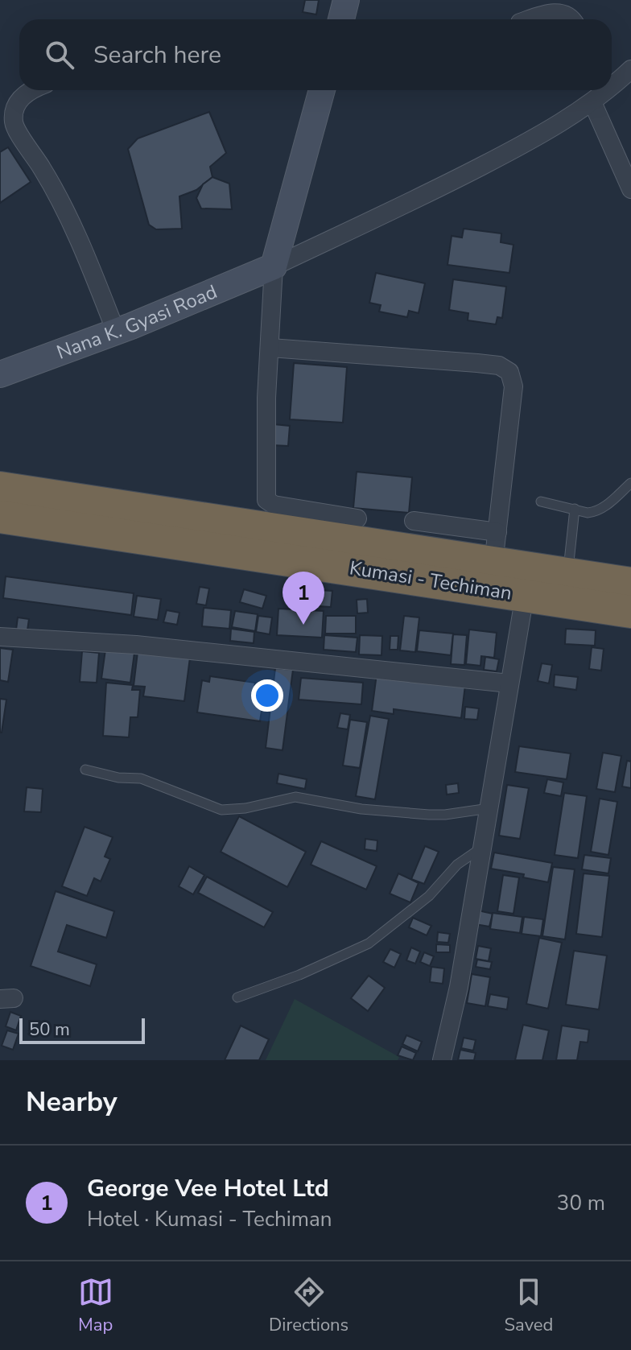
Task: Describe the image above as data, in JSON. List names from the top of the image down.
{
  "streets": {
    "highway": ["Kumasi - Techiman"],
    "street": ["Nana K. Gyasi Road"]
  },
  "scale_bar": "50 m",
  "page": {
    "search": "Search here",
    "pins": "1",
    "scale": "50 m",
    "heading": "Nearby",
    "list": [
      {
        "mark": "1",
        "name": "George Vee Hotel Ltd",
        "note": "Hotel · Kumasi - Techiman",
        "value": "30 m"
      }
    ],
    "nav": ["Map", "Directions", "Saved"]
  }
}
